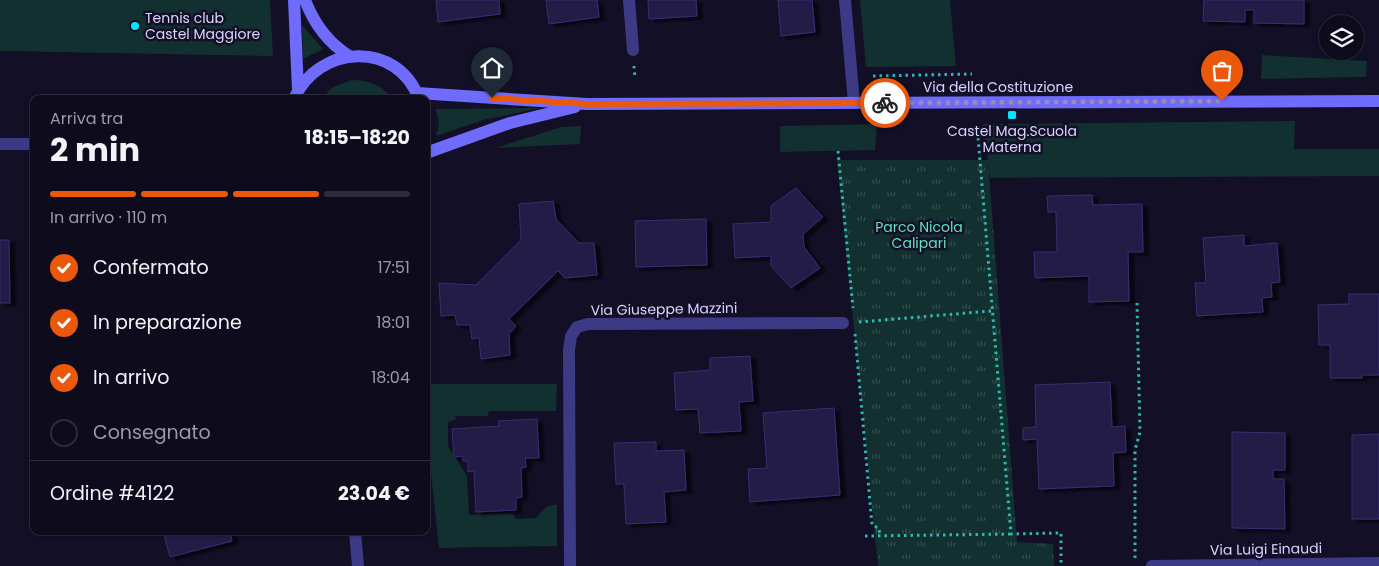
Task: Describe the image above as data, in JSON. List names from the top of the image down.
{
  "streets": {
    "street": ["Via della Costituzione", "Via Giuseppe Mazzini", "Via Luigi Einaudi"]
  },
  "parks": ["Parco Nicola Calipari"],
  "places": {
    "other": ["Tennis club Castel Maggiore"],
    "transit": ["Castel Mag.Scuola Materna"]
  },
  "page": {
    "heading": ["2 min", "Arriva tra", "18:15–18:20"],
    "panel": ["Ordine #4122", "23.04 €"],
    "bar": "In arrivo · 110 m",
    "list": [
      ["Confermato", "17:51"],
      ["In preparazione", "18:01"],
      ["In arrivo", "18:04"],
      "Consegnato"
    ]
  }
}
